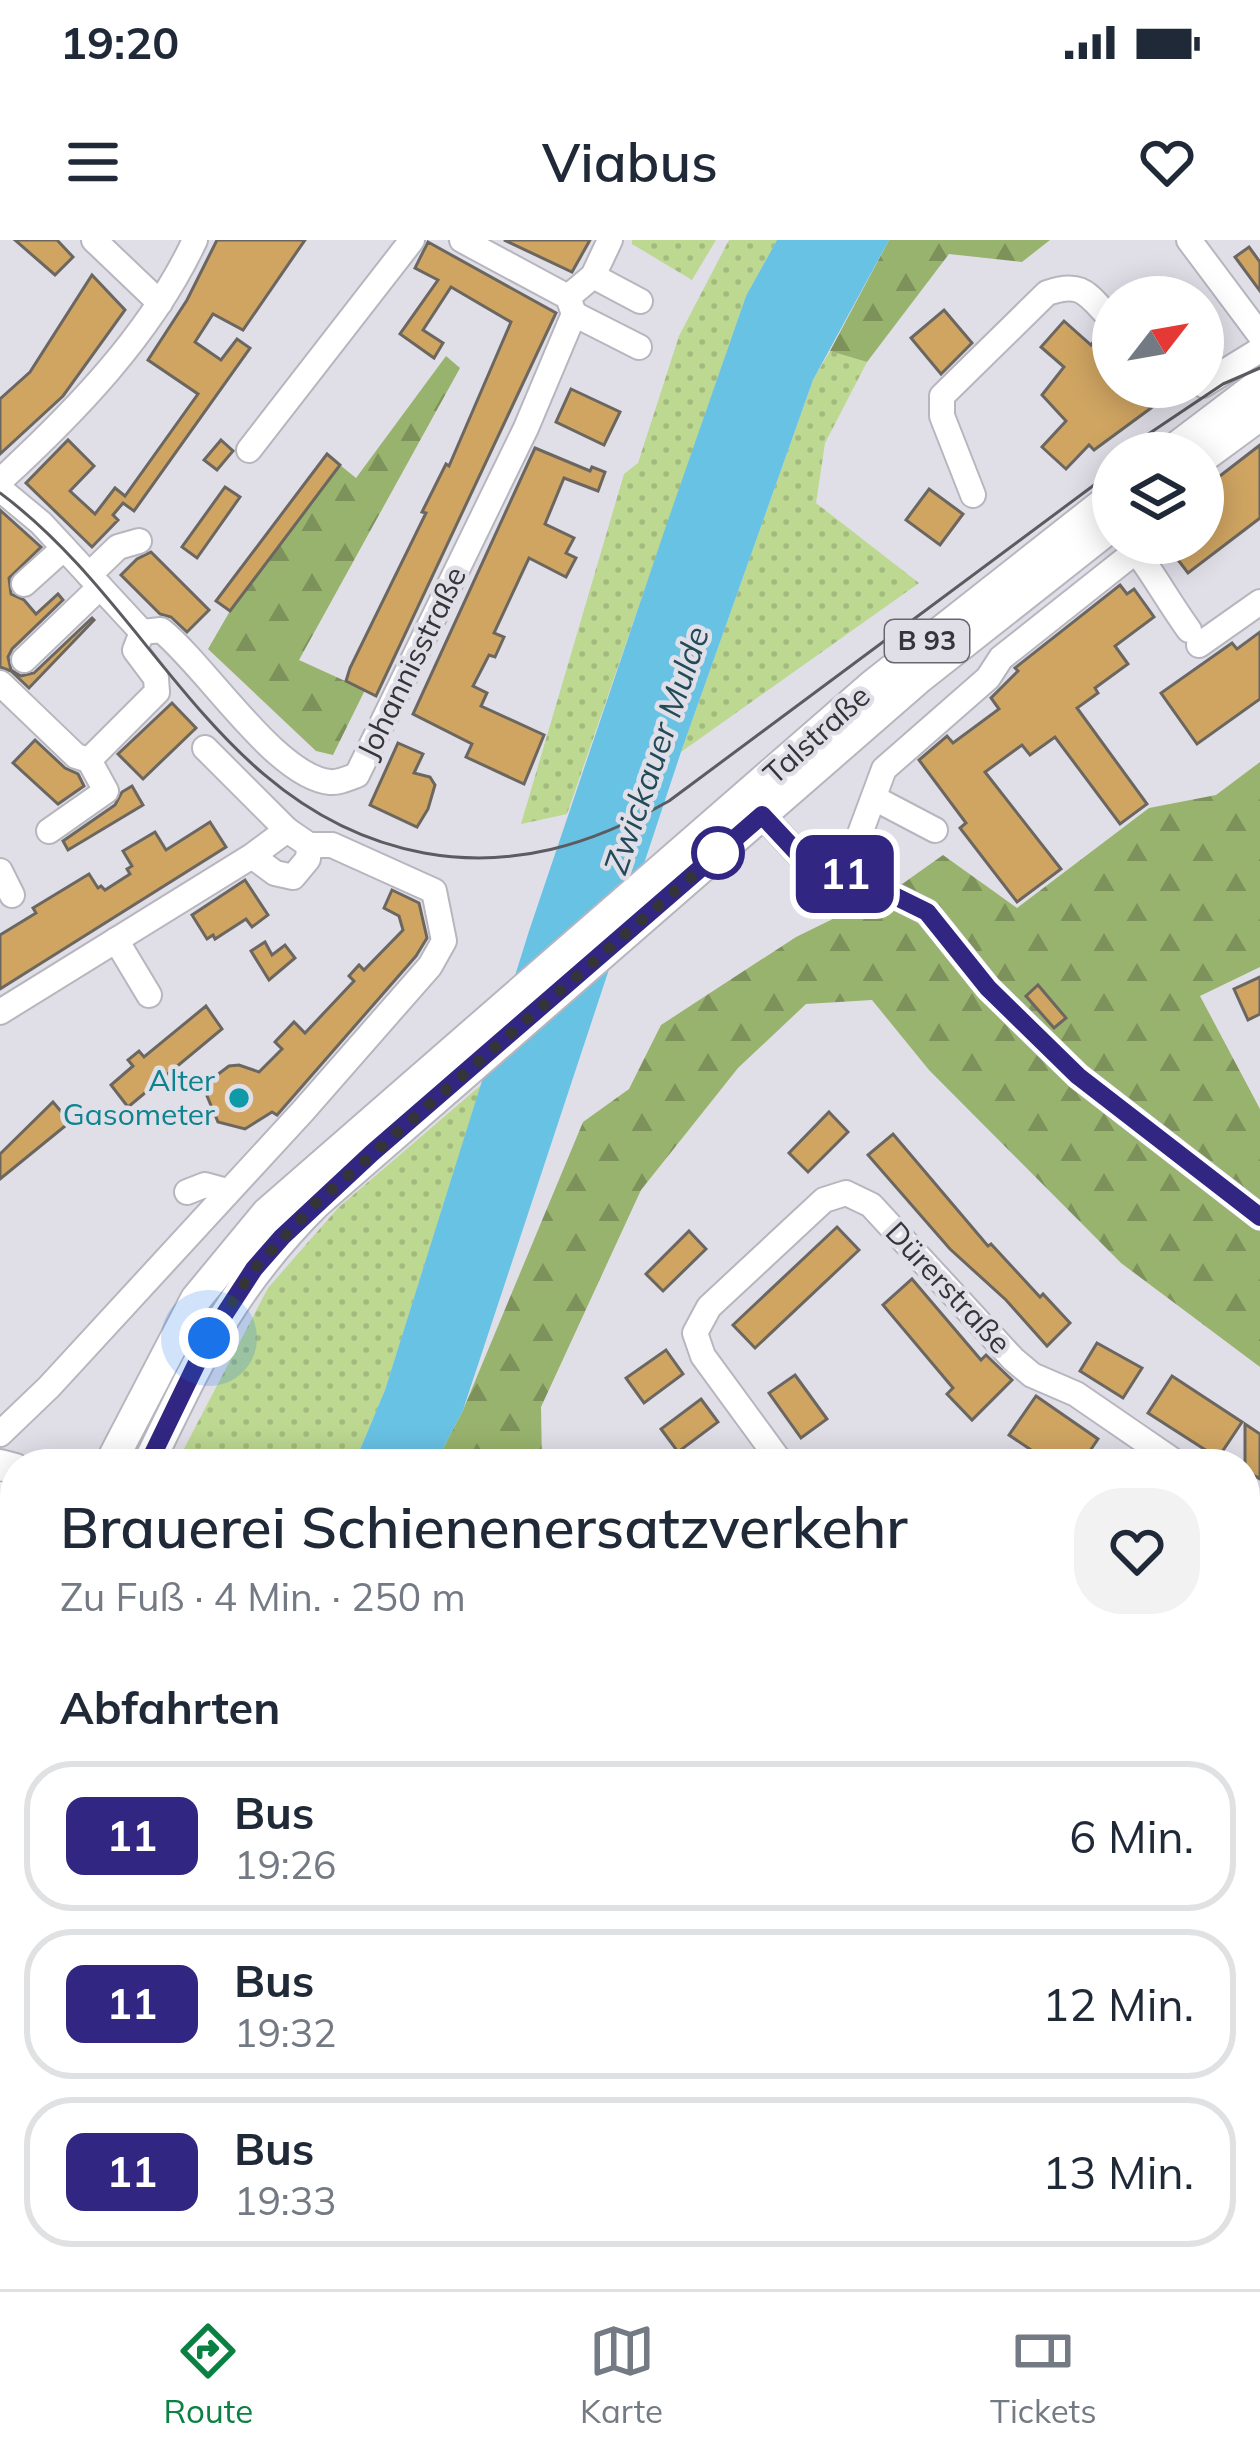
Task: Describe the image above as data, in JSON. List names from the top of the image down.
{
  "streets": {
    "main road": ["B 93", "Talstraße"],
    "street": ["Johannisstraße", "Dürerstraße"]
  },
  "crossings": [
    ["B 93", "Talstraße"]
  ],
  "water": ["Zwickauer Mulde"],
  "places": ["Alter Gasometer"],
  "lines": ["bus line 11"],
  "north": "top right",
  "page": {
    "status": "19:20",
    "header": "Viabus",
    "on_map": "11",
    "heading": [
      ["Brauerei Schienenersatzverkehr", "Zu Fuß · 4 Min. · 250 m"],
      "Abfahrten"
    ],
    "list": [
      {
        "mark": "11",
        "name": "Bus",
        "note": "19:26",
        "value": "6 Min."
      },
      {
        "mark": "11",
        "name": "Bus",
        "note": "19:32",
        "value": "12 Min."
      },
      {
        "mark": "11",
        "name": "Bus",
        "note": "19:33",
        "value": "13 Min."
      }
    ],
    "tabs": ["Route", "Karte", "Tickets"]
  }
}
